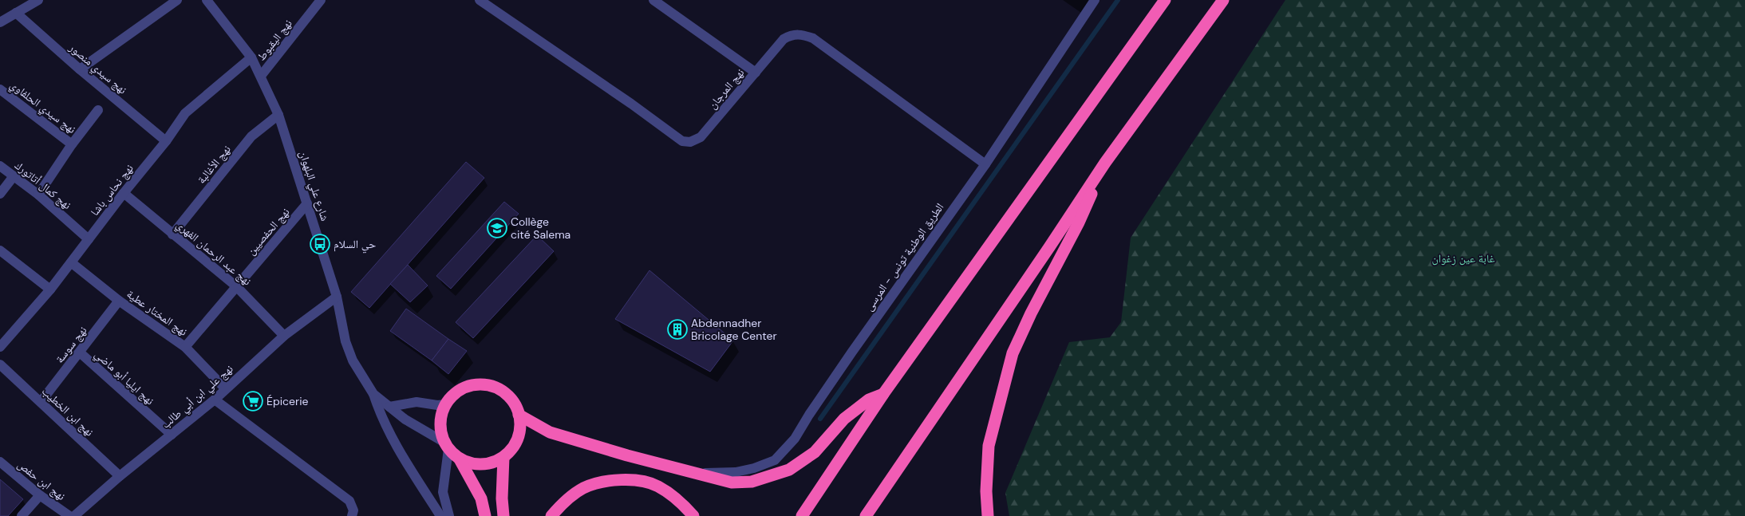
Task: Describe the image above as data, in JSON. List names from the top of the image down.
{
  "streets": {
    "street": [
      "نهج اليقبوط",
      "نهج سيدي منصور",
      "نهج المرجان",
      "نهج سيدي الحلفاوي",
      "نهج الأغالبة",
      "نهج كمال أتاتورك",
      "شارع علي البلهوان",
      "نهج نحاس باشا",
      "نهج الحفصيين",
      "نهج عبد الرحمان الفهري",
      "الطريق الوطنية تونس - المرسى",
      "نهج المختار عطية",
      "نهج سوسة",
      "نهج ايليا أبو ماضي",
      "نهج علي ابن أبي طالب",
      "نهج ابن الخطيب",
      "نهج ابن حفص"
    ]
  },
  "crossings": [
    ["نهج اليقبوط", "شارع علي البلهوان"],
    ["نهج سيدي منصور", "نهج نحاس باشا"],
    ["نهج المرجان", "الطريق الوطنية تونس - المرسى"],
    ["نهج الأغالبة", "شارع علي البلهوان"],
    ["نهج الأغالبة", "نهج عبد الرحمان الفهري"],
    ["نهج كمال أتاتورك", "نهج نحاس باشا"],
    ["شارع علي البلهوان", "نهج نحاس باشا"],
    ["شارع علي البلهوان", "نهج الحفصيين"],
    ["شارع علي البلهوان", "نهج علي ابن أبي طالب"],
    ["نهج نحاس باشا", "نهج عبد الرحمان الفهري"],
    ["نهج نحاس باشا", "نهج المختار عطية"],
    ["نهج الحفصيين", "نهج عبد الرحمان الفهري"],
    ["نهج الحفصيين", "نهج المختار عطية"],
    ["نهج عبد الرحمان الفهري", "نهج علي ابن أبي طالب"],
    ["نهج المختار عطية", "نهج سوسة"],
    ["نهج المختار عطية", "نهج علي ابن أبي طالب"],
    ["نهج سوسة", "نهج ايليا أبو ماضي"],
    ["نهج سوسة", "نهج ابن الخطيب"],
    ["نهج ايليا أبو ماضي", "نهج علي ابن أبي طالب"],
    ["نهج علي ابن أبي طالب", "نهج ابن الخطيب"]
  ],
  "parks": ["غابة عين زغوان"],
  "places": {
    "school or university": ["Collège cité Salema"],
    "bus stop": ["حي السلام"],
    "building": ["Abdennadher Bricolage Center"],
    "supermarket": ["Épicerie"]
  }
}
